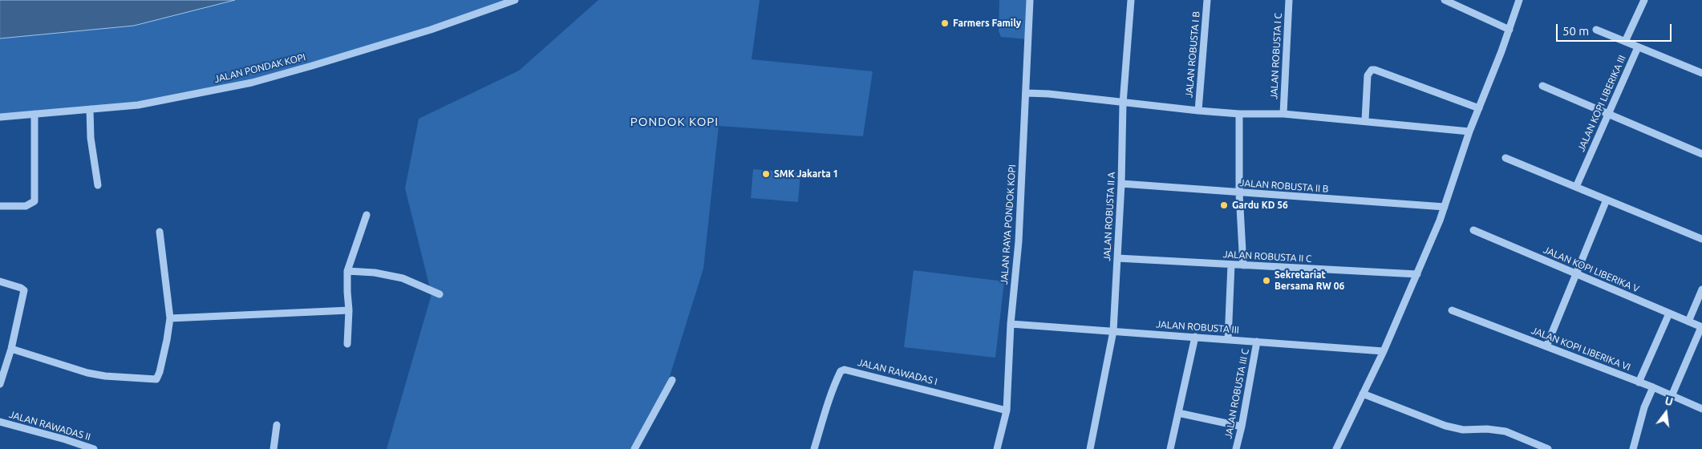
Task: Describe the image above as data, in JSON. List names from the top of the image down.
{
  "streets": {
    "street": [
      "JALAN ROBUSTA I B",
      "JALAN ROBUSTA I C",
      "JALAN PONDAK KOPI",
      "JALAN KOPI LIBERIKA III",
      "JALAN ROBUSTA II B",
      "JALAN ROBUSTA II A",
      "JALAN RAYA PONDOK KOPI",
      "JALAN ROBUSTA II C",
      "JALAN KOPI LIBERIKA V",
      "JALAN ROBUSTA III",
      "JALAN KOPI LIBERIKA VI",
      "JALAN RAWADAS I",
      "JALAN ROBUSTA III C",
      "JALAN RAWADAS II"
    ]
  },
  "crossings": [
    ["JALAN ROBUSTA II B", "JALAN ROBUSTA II A"],
    ["JALAN ROBUSTA II A", "JALAN ROBUSTA II C"],
    ["JALAN ROBUSTA II A", "JALAN ROBUSTA III"],
    ["JALAN RAYA PONDOK KOPI", "JALAN ROBUSTA III"],
    ["JALAN RAYA PONDOK KOPI", "JALAN RAWADAS I"],
    ["JALAN ROBUSTA III", "JALAN ROBUSTA III C"]
  ],
  "districts": ["PONDOK KOPI"],
  "places": [
    "Farmers Family",
    "SMK Jakarta 1",
    "Gardu KD 56",
    "Sekretariat Bersama RW 06"
  ],
  "scale_bar": "50 m",
  "north": "top"
}
